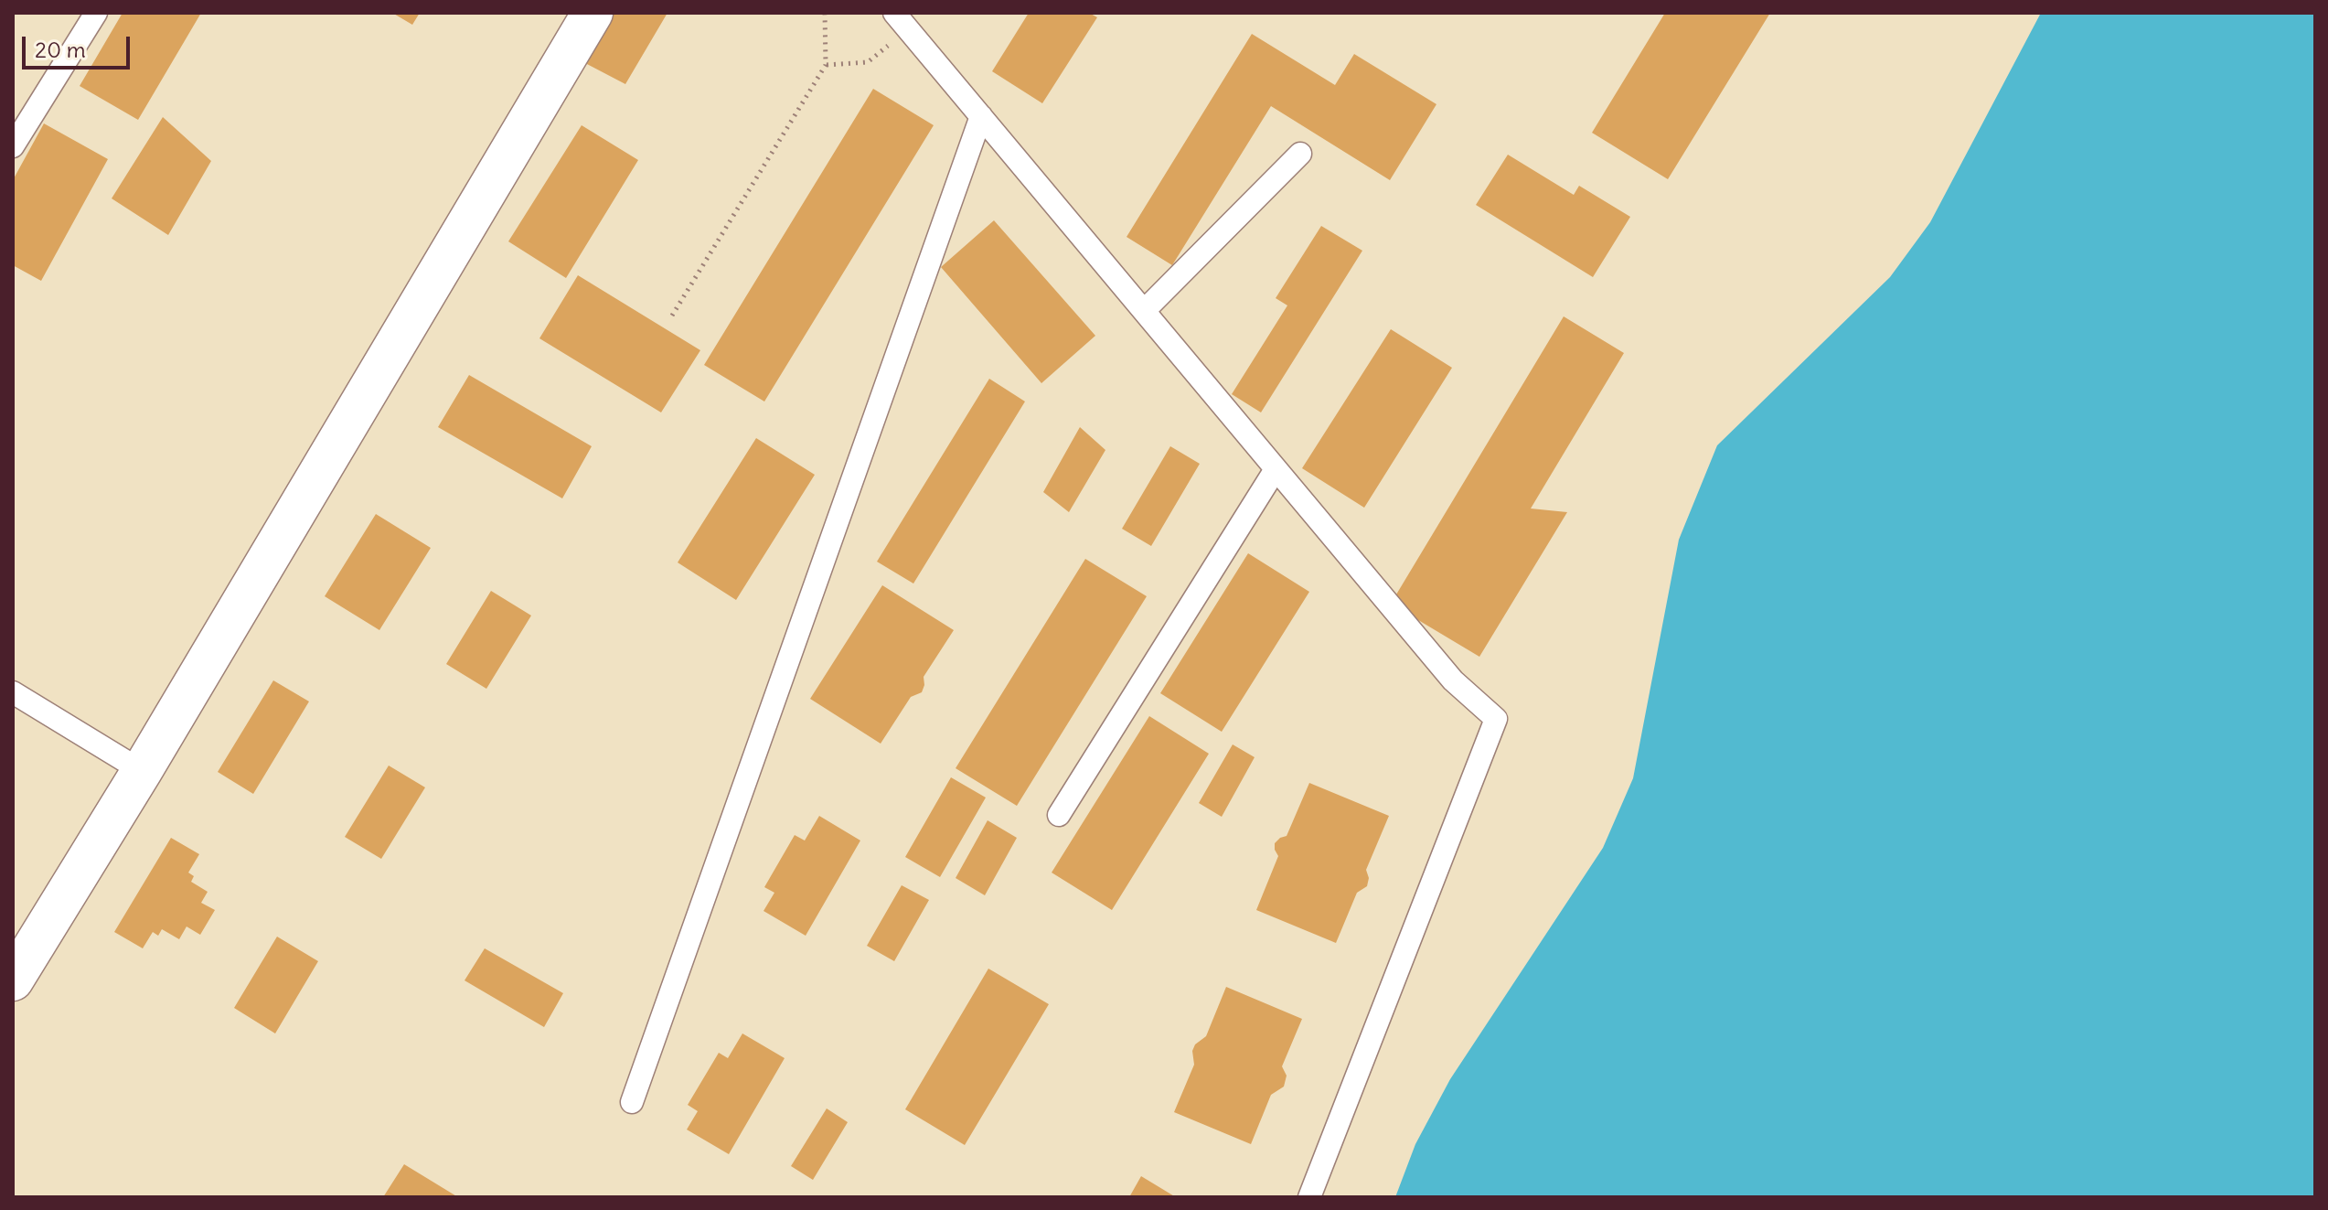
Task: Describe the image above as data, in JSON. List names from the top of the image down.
{
  "scale_bar": "20 m"
}
